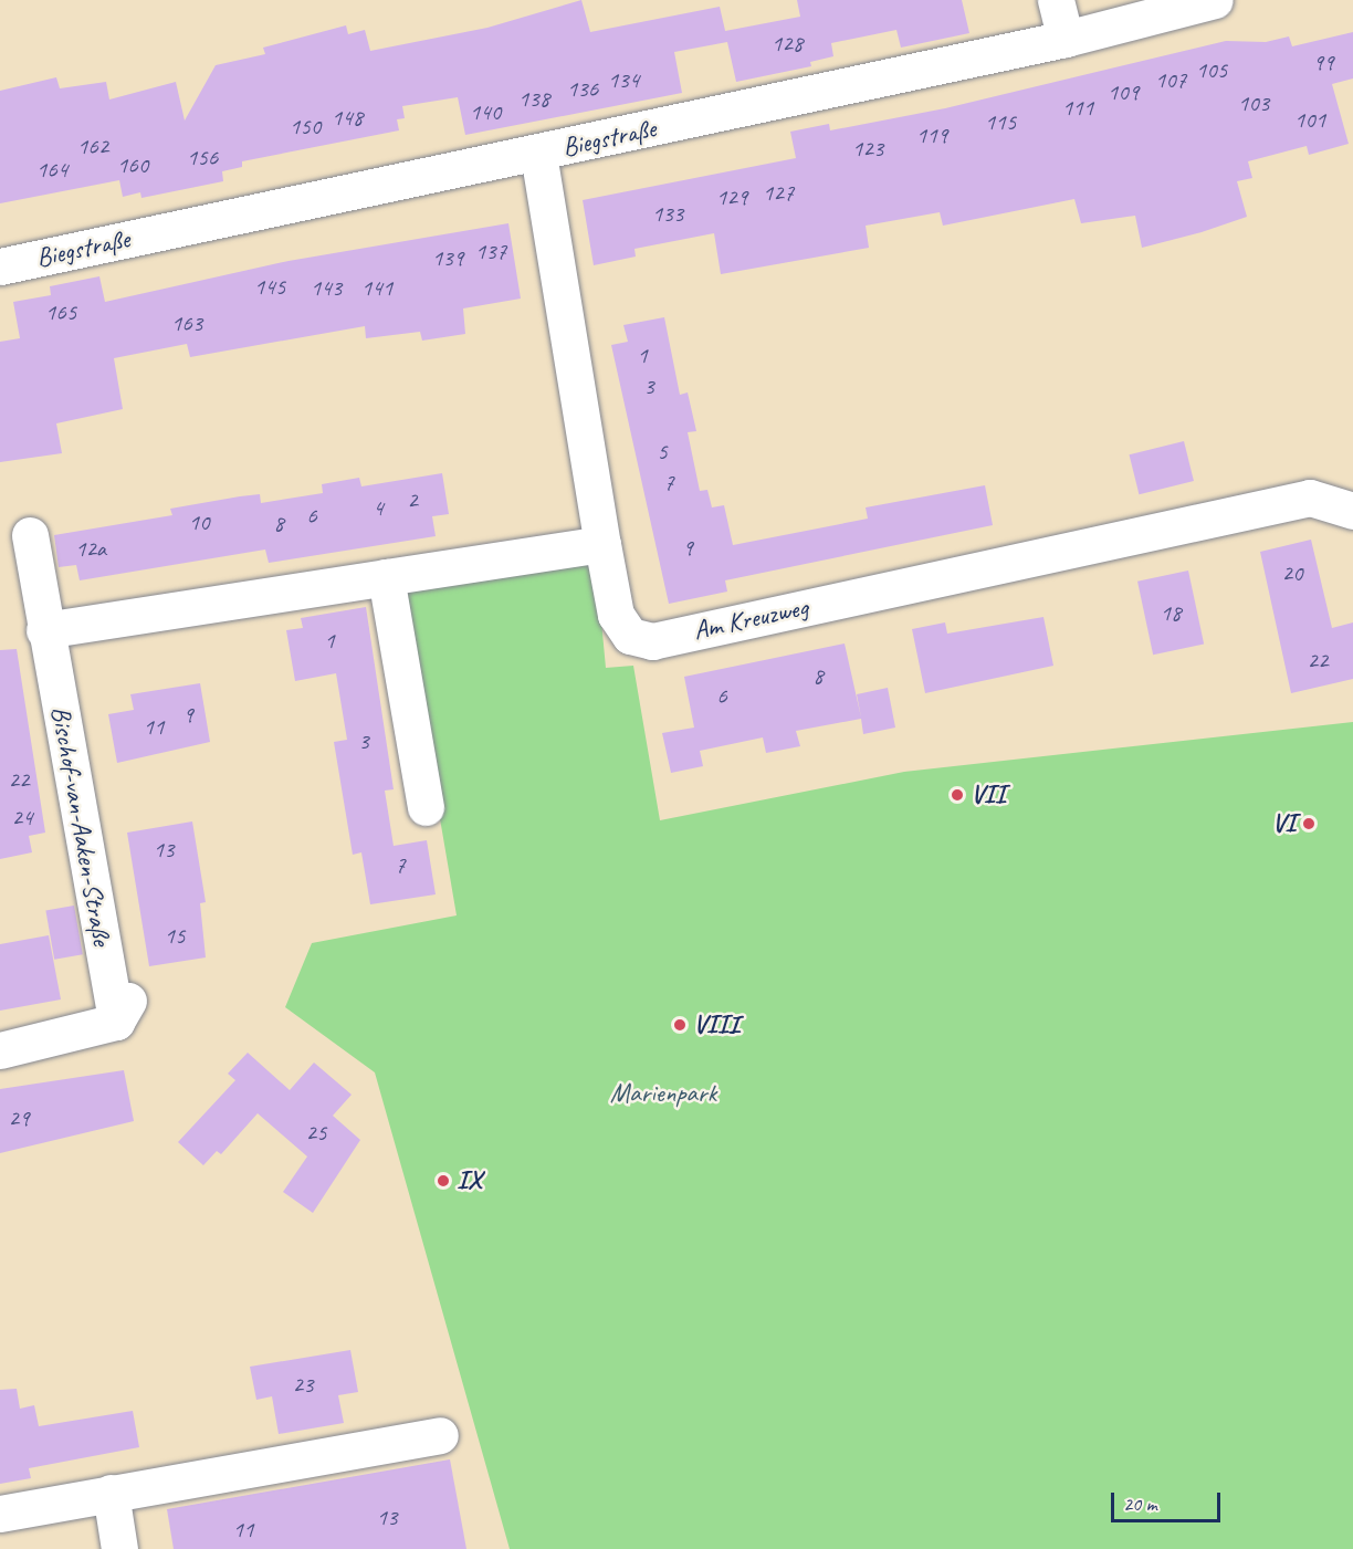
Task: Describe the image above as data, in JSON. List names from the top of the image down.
{
  "streets": {
    "street": ["Biegstraße", "Am Kreuzweg", "Bischof-van-Aaken-Straße"]
  },
  "crossings": [
    ["Biegstraße", "Am Kreuzweg"]
  ],
  "parks": ["Marienpark"],
  "places": [
    "VII",
    "VI",
    "VIII",
    "IX"
  ],
  "house_numbers": [
    "128",
    "99",
    "105",
    "134",
    "107",
    "136",
    "109",
    "138",
    "103",
    "111",
    "140",
    "148",
    "101",
    "115",
    "150",
    "119",
    "162",
    "123",
    "156",
    "160",
    "164",
    "127",
    "129",
    "133",
    "137",
    "139",
    "145",
    "143",
    "141",
    "165",
    "163",
    "1",
    "3",
    "5",
    "7",
    "2",
    "4",
    "6",
    "10",
    "8",
    "9",
    "12a",
    "20",
    "18",
    "1",
    "22",
    "8",
    "6",
    "9",
    "11",
    "3",
    "22",
    "24",
    "13",
    "7",
    "15",
    "29",
    "25",
    "23",
    "13",
    "11"
  ],
  "scale_bar": "20 m"
}
